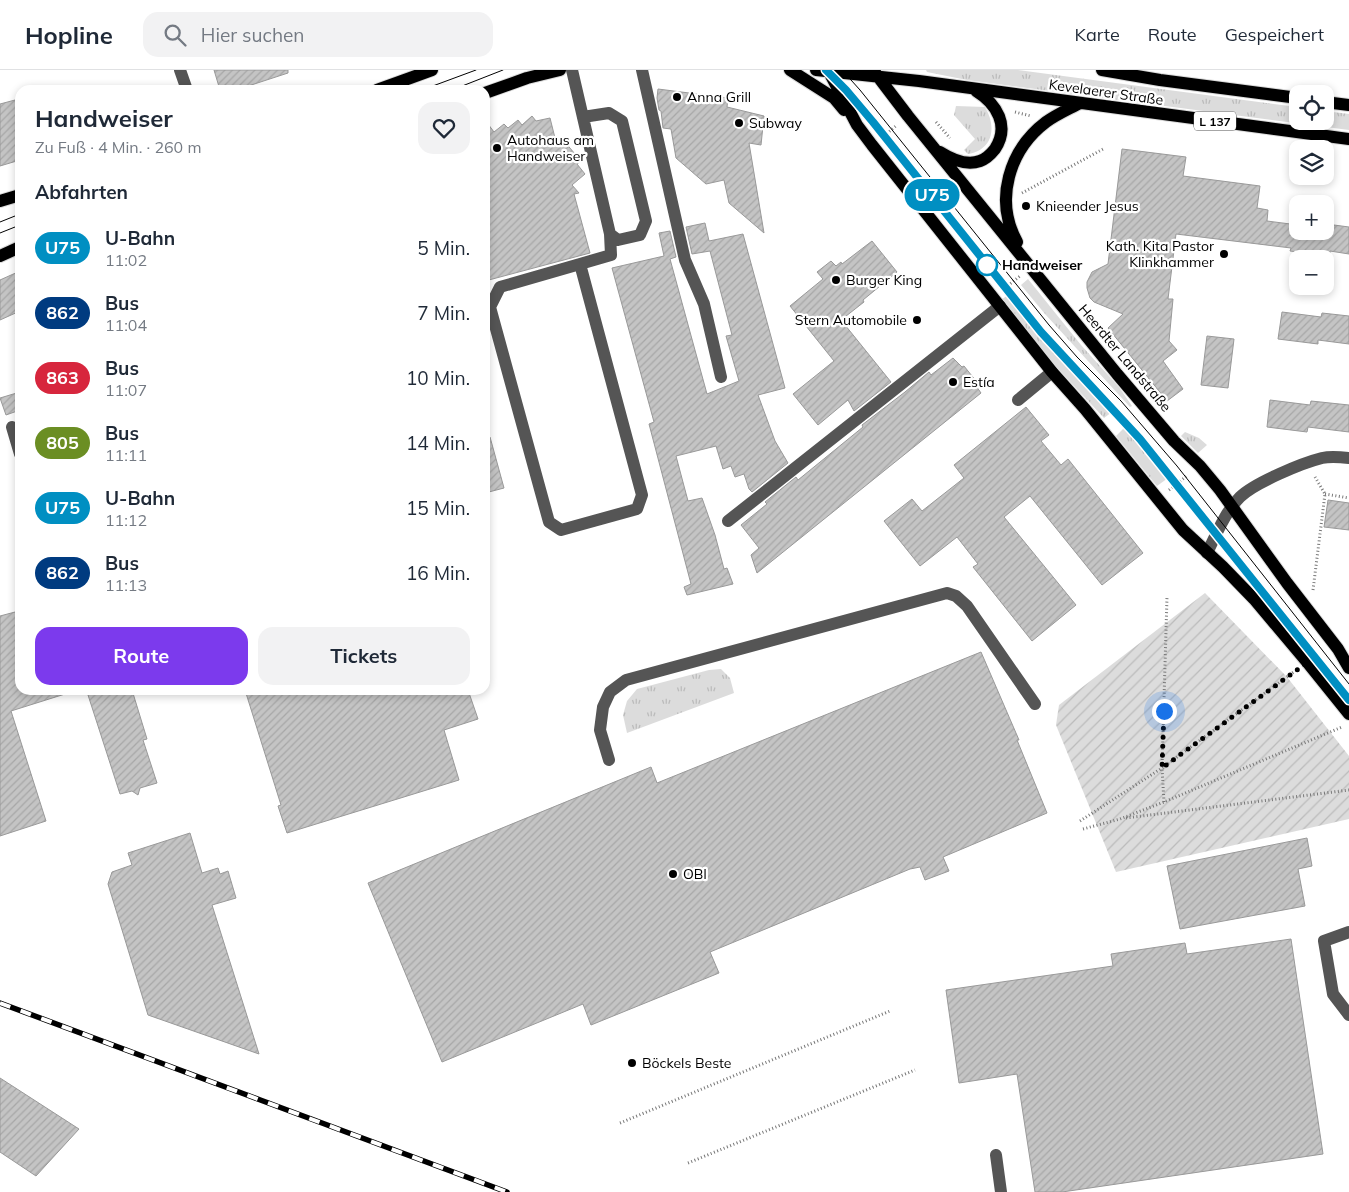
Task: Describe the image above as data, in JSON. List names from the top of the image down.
{
  "streets": {
    "main road": ["Kevelaerer Straße", "L 137", "Heerdter Landstraße"]
  },
  "crossings": [
    ["Kevelaerer Straße", "Heerdter Landstraße"]
  ],
  "places": [
    "Anna Grill",
    "Subway",
    "Autohaus am Handweiser",
    "Knieender Jesus",
    "Kath. Kita Pastor Klinkhammer",
    "Handweiser",
    "Burger King",
    "Stern Automobile",
    "Estía",
    "OBI",
    "Böckels Beste"
  ],
  "lines": ["metro line U75"],
  "page": {
    "header": "Hopline",
    "search": "Hier suchen",
    "nav": ["Karte", "Route", "Gespeichert"],
    "on_map": "U75",
    "map_buttons": ["+", "−"],
    "heading": [
      ["Handweiser", "Zu Fuß · 4 Min. · 260 m"],
      "Abfahrten"
    ],
    "list": [
      {
        "mark": "U75",
        "name": "U-Bahn",
        "note": "11:02",
        "value": "5 Min."
      },
      {
        "mark": "862",
        "name": "Bus",
        "note": "11:04",
        "value": "7 Min."
      },
      {
        "mark": "863",
        "name": "Bus",
        "note": "11:07",
        "value": "10 Min."
      },
      {
        "mark": "805",
        "name": "Bus",
        "note": "11:11",
        "value": "14 Min."
      },
      {
        "mark": "U75",
        "name": "U-Bahn",
        "note": "11:12",
        "value": "15 Min."
      },
      {
        "mark": "862",
        "name": "Bus",
        "note": "11:13",
        "value": "16 Min."
      }
    ],
    "buttons": ["Route", "Tickets"]
  }
}
